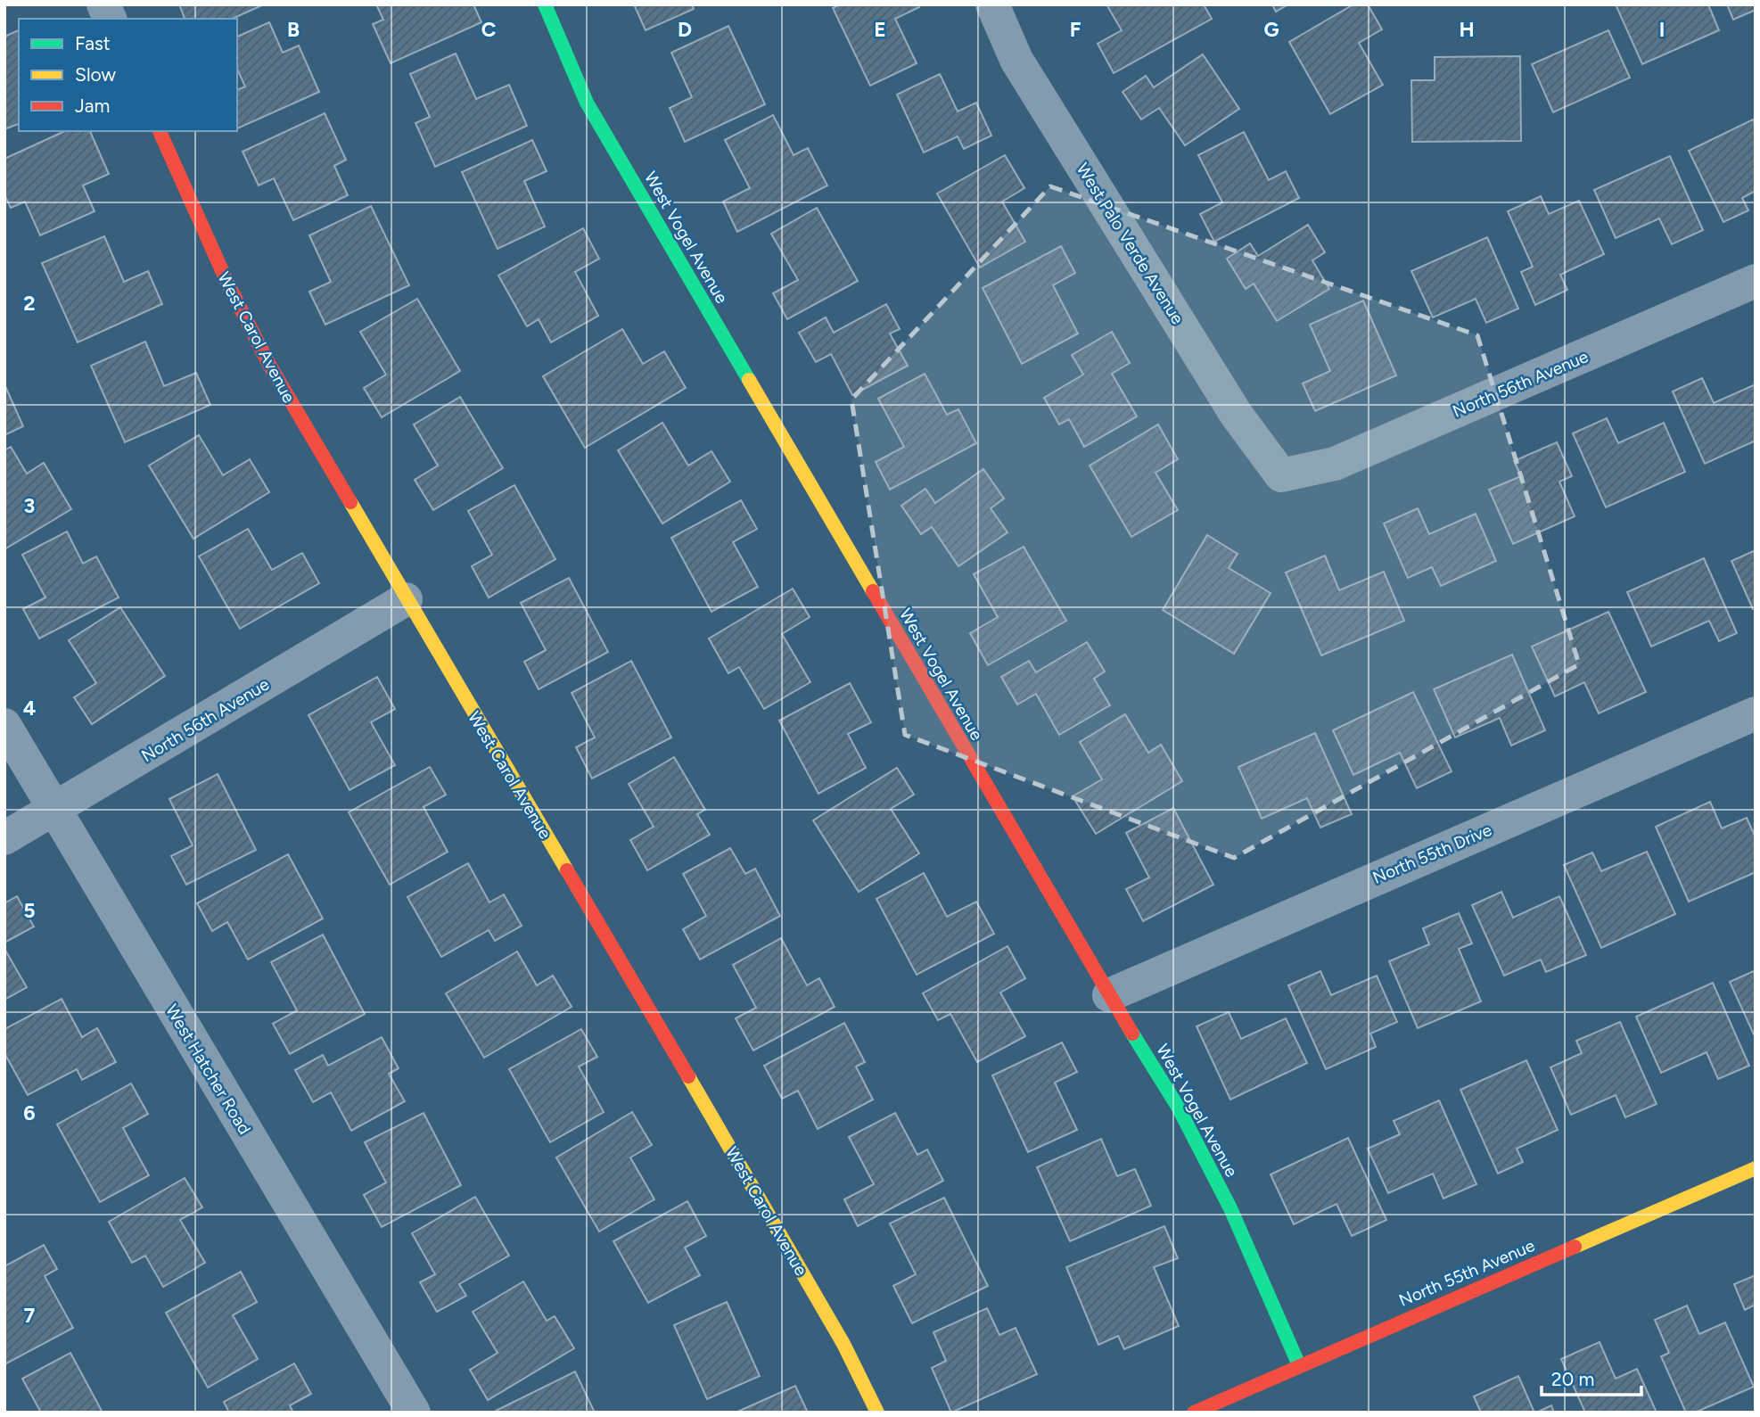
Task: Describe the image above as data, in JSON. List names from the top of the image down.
{
  "streets": {
    "street": [
      "West Vogel Avenue",
      "West Palo Verde Avenue",
      "West Carol Avenue",
      "North 56th Avenue",
      "North 55th Drive",
      "West Hatcher Road",
      "North 55th Avenue"
    ]
  },
  "crossings": [
    ["West Vogel Avenue", "North 55th Drive"],
    ["West Vogel Avenue", "North 55th Avenue"],
    ["West Palo Verde Avenue", "North 56th Avenue"],
    ["West Carol Avenue", "North 56th Avenue"],
    ["North 56th Avenue", "West Hatcher Road"]
  ],
  "legend": ["Fast", "Slow", "Jam"],
  "scale_bar": "20 m",
  "grid": {
    "columns": [
      "B",
      "C",
      "D",
      "E",
      "F",
      "G",
      "H",
      "I"
    ],
    "rows": [
      "2",
      "3",
      "4",
      "5",
      "6",
      "7"
    ]
  }
}
